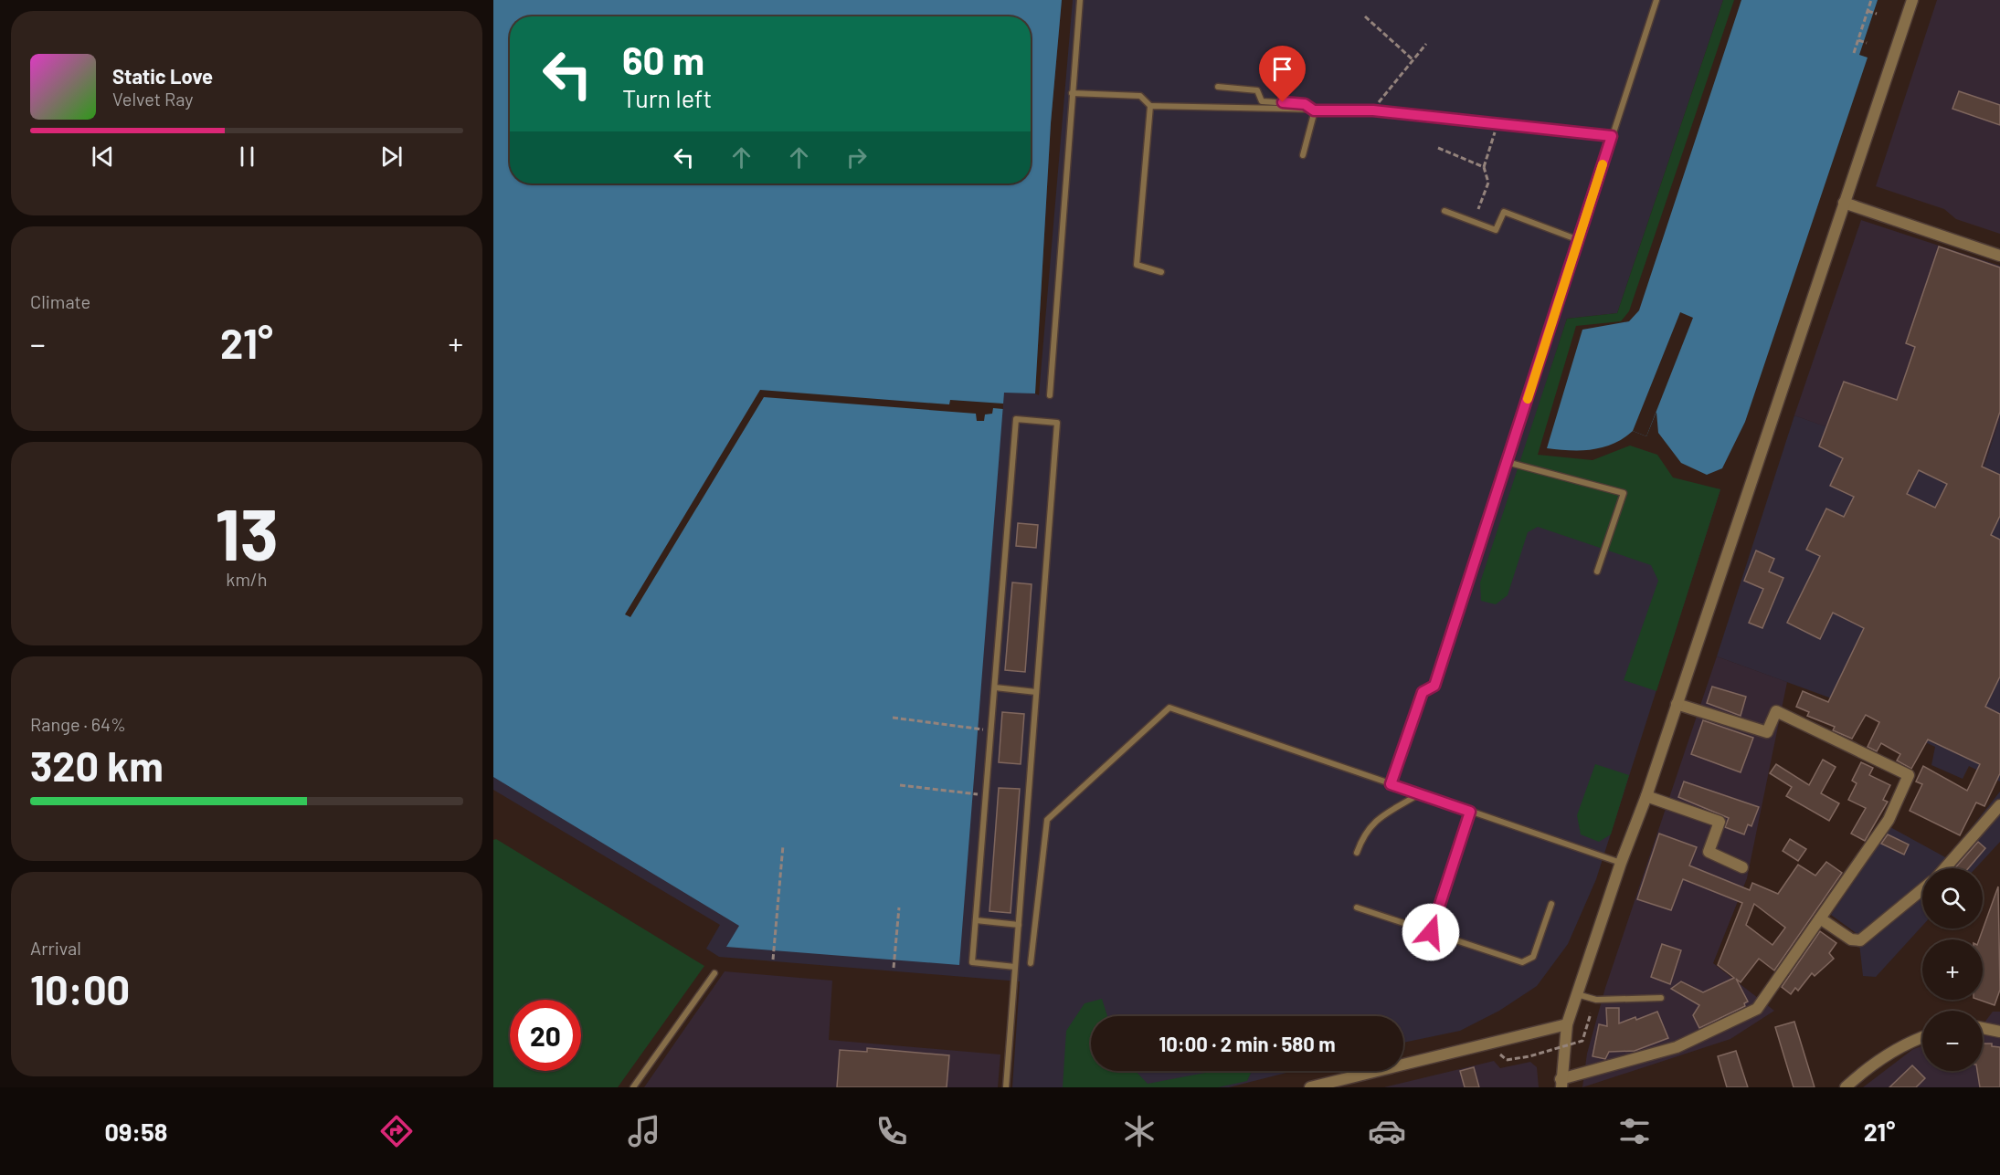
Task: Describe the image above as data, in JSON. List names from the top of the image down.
{
  "page": {
    "turn": ["60 m", "Turn left"],
    "song": ["Static Love", "Velvet Ray"],
    "tile": [
      "Climate",
      ["13", "km/h"],
      ["Range · 64%", "320 km"],
      ["Arrival", "10:00"]
    ],
    "heat": ["−", "21°", "+"],
    "map_buttons": ["+", "−"],
    "limit": "20",
    "trip": "10:00 · 2 min · 580 m",
    "tabs": ["09:58", "21°"]
  }
}
